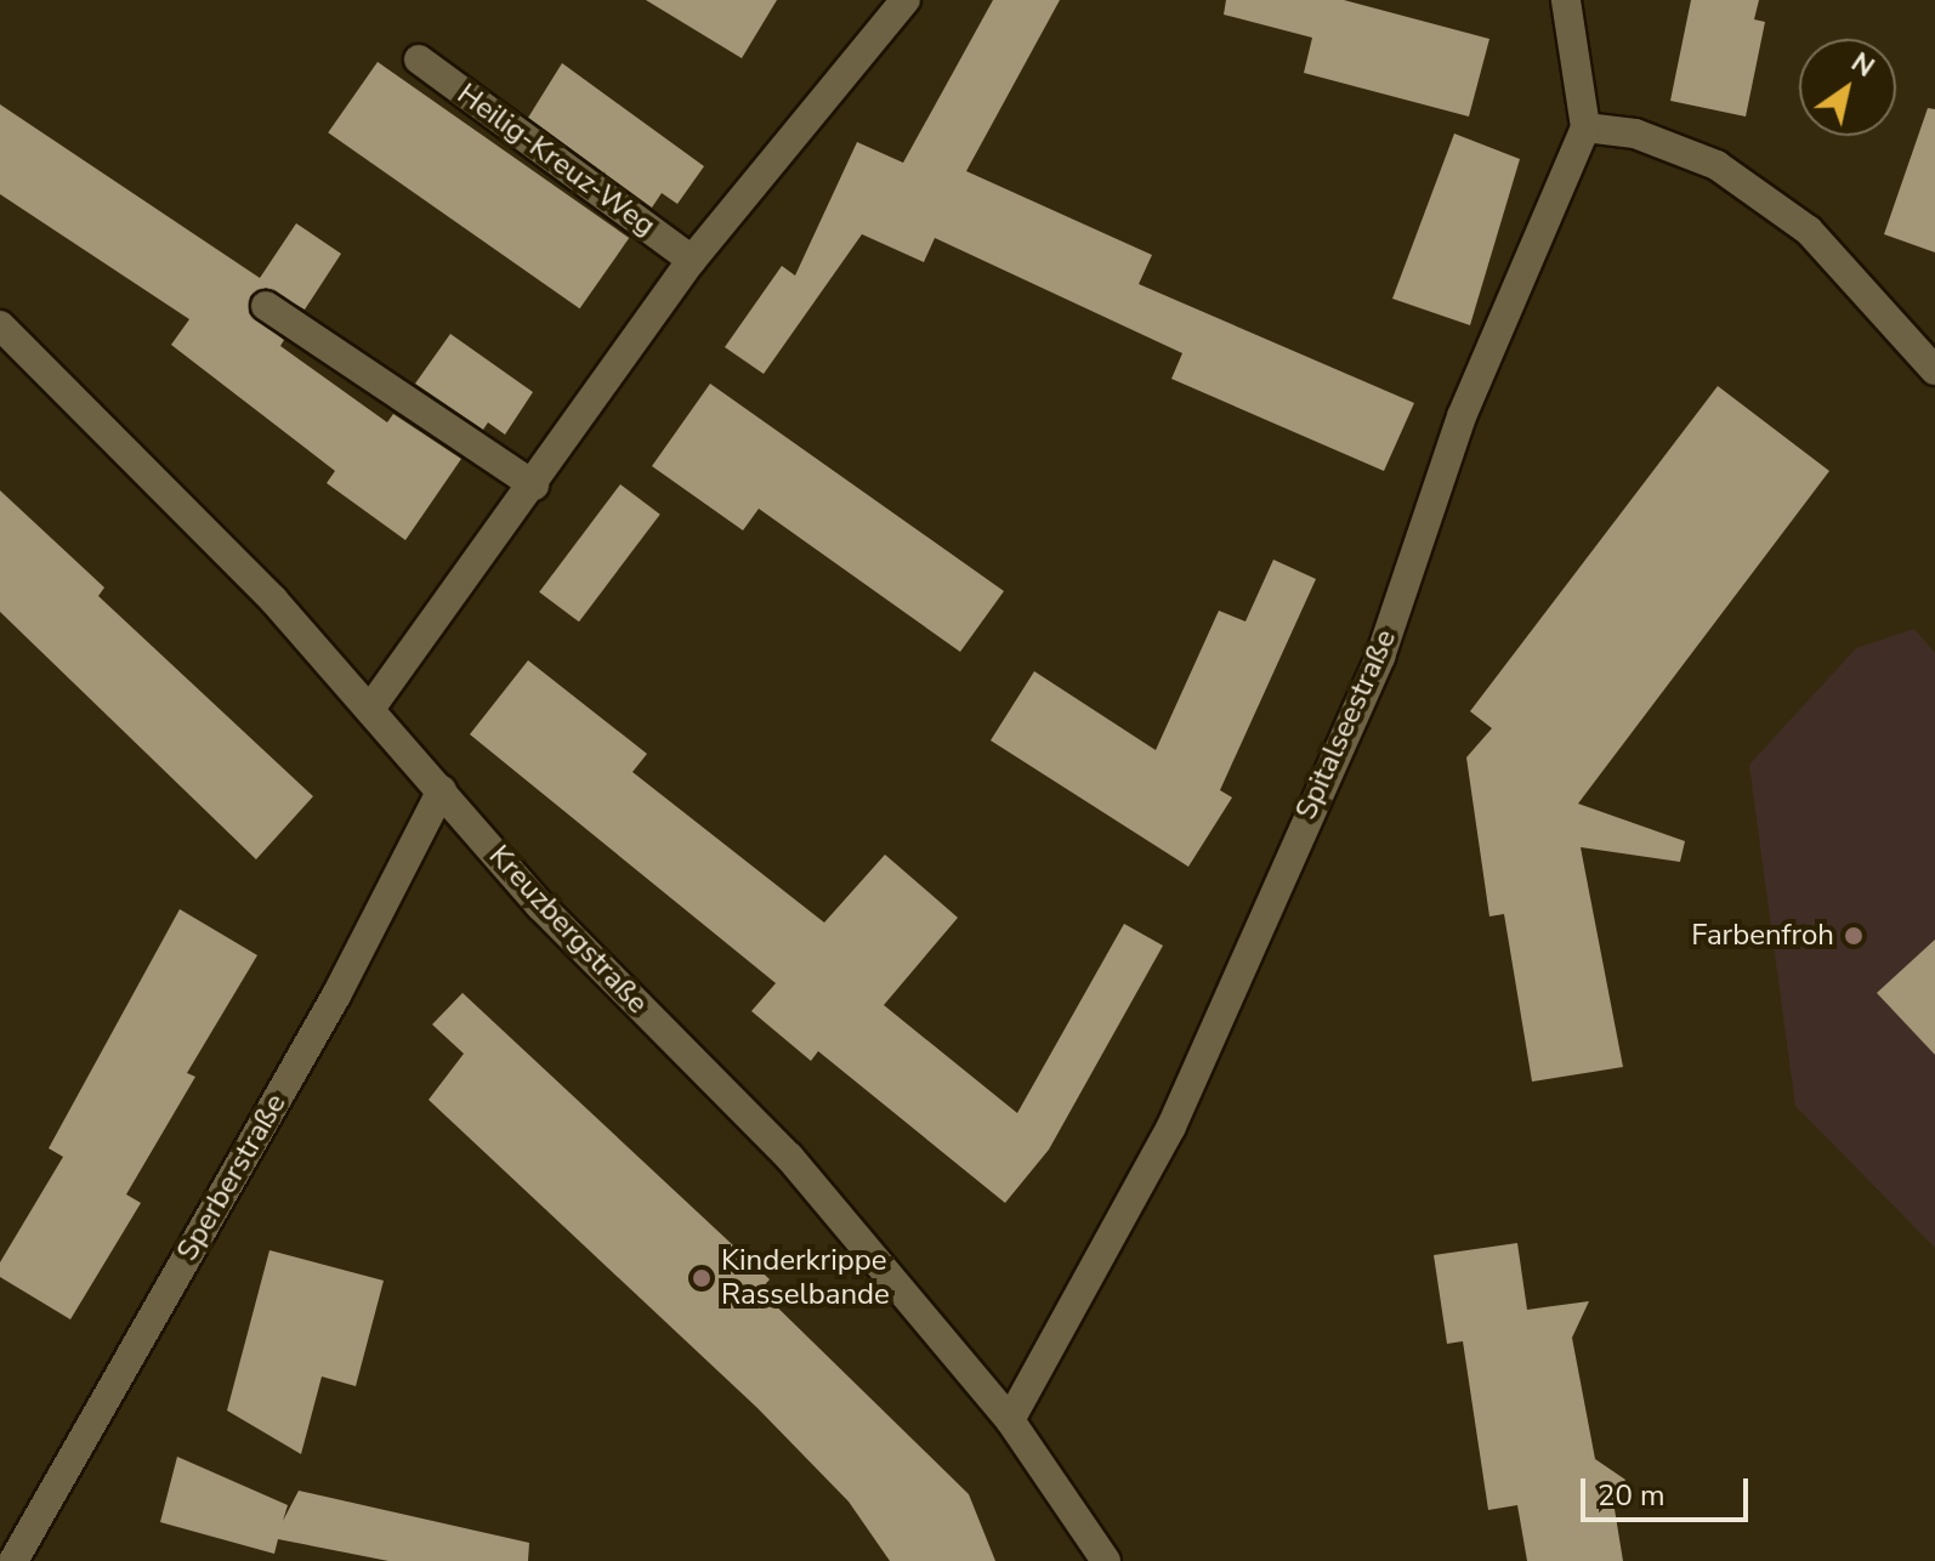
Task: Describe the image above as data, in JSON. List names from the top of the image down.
{
  "streets": {
    "street": [
      "Heilig-Kreuz-Weg",
      "Spitalseestraße",
      "Kreuzbergstraße",
      "Sperberstraße"
    ]
  },
  "crossings": [
    ["Spitalseestraße", "Kreuzbergstraße"],
    ["Kreuzbergstraße", "Sperberstraße"]
  ],
  "places": ["Farbenfroh", "Kinderkrippe Rasselbande"],
  "scale_bar": "20 m",
  "north": "top right"
}
